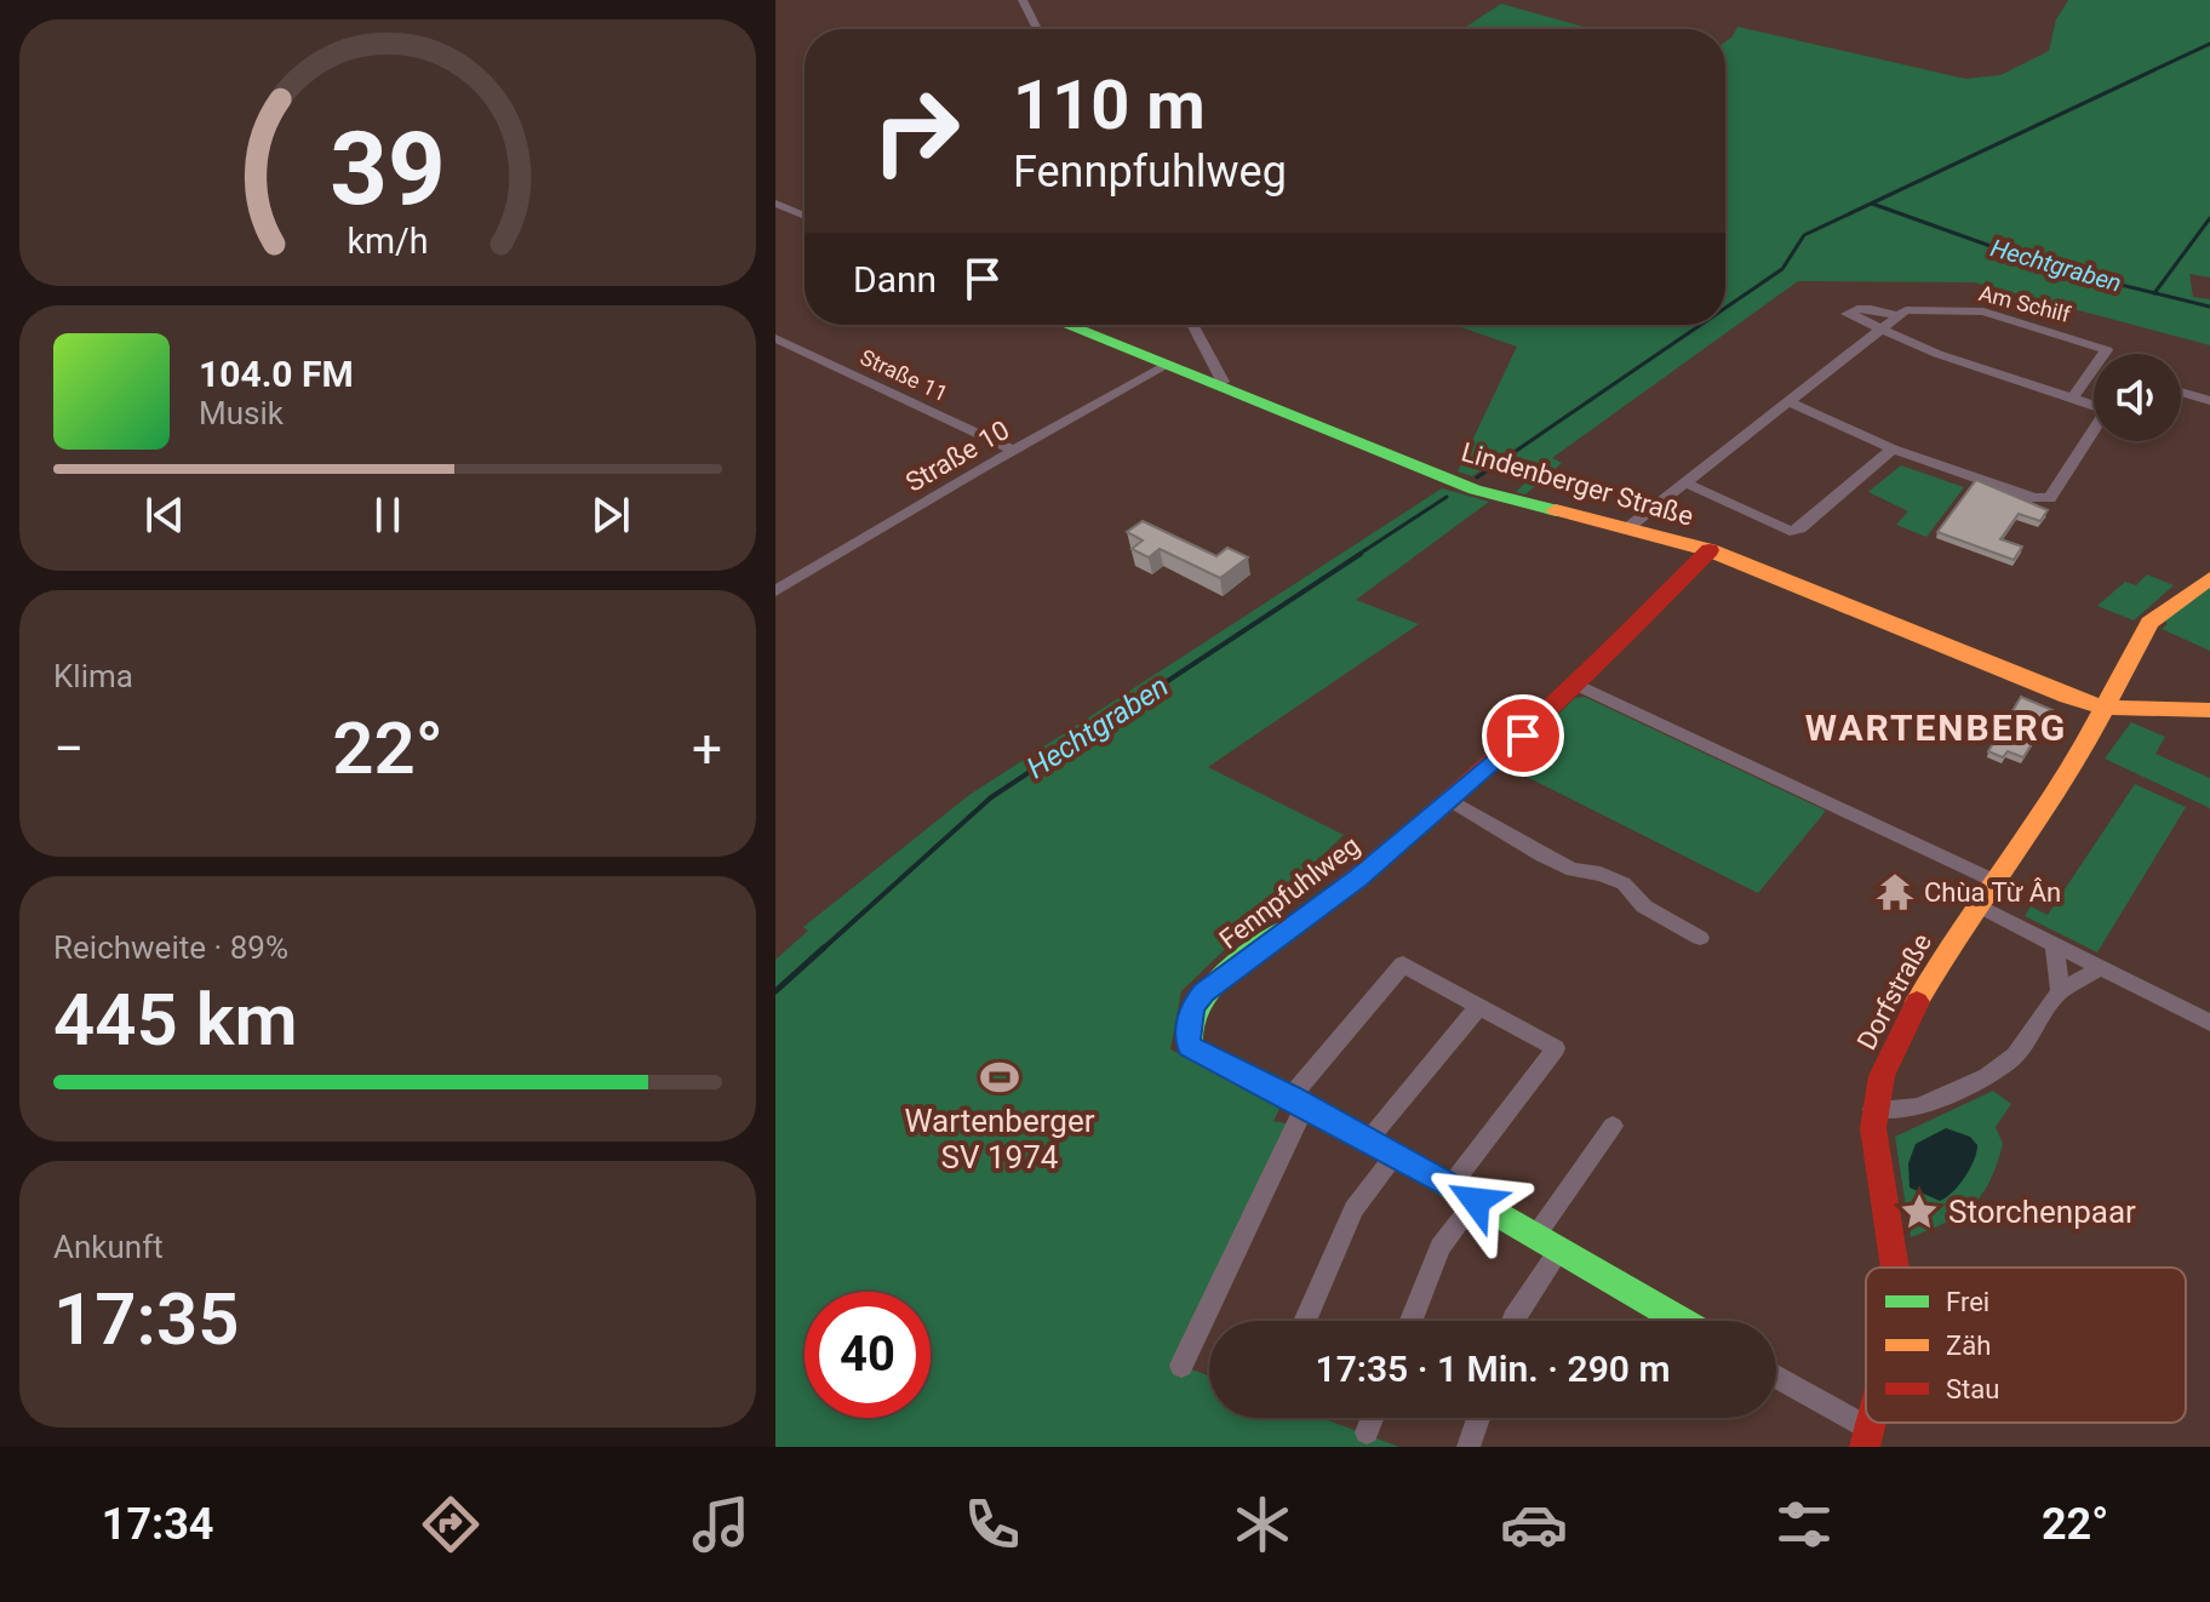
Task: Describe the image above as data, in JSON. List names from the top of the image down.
{
  "streets": {
    "street": [
      "Am Schilf",
      "Straße 11",
      "Straße 10",
      "Lindenberger Straße",
      "Fennpfuhlweg",
      "Dorfstraße"
    ]
  },
  "crossings": [
    ["Am Schilf", "Lindenberger Straße"],
    ["Straße 11", "Straße 10"],
    ["Straße 10", "Lindenberger Straße"],
    ["Lindenberger Straße", "Fennpfuhlweg"],
    ["Lindenberger Straße", "Dorfstraße"]
  ],
  "districts": ["WARTENBERG"],
  "water": ["Hechtgraben"],
  "places": {
    "temple": ["Chùa Từ Ân"],
    "sports": ["Wartenberger SV 1974"],
    "place": ["Storchenpaar"]
  },
  "legend": ["Frei", "Zäh", "Stau"],
  "page": {
    "turn": ["110 m", "Fennpfuhlweg"],
    "then": "Dann",
    "song": ["104.0 FM", "Musik"],
    "tile": [
      "Klima",
      ["Reichweite · 89%", "445 km"],
      ["Ankunft", "17:35"]
    ],
    "heat": ["−", "22°", "+"],
    "limit": "40",
    "trip": "17:35 · 1 Min. · 290 m",
    "tabs": ["17:34", "22°"],
    "gauge": ["39", "km/h"]
  }
}
